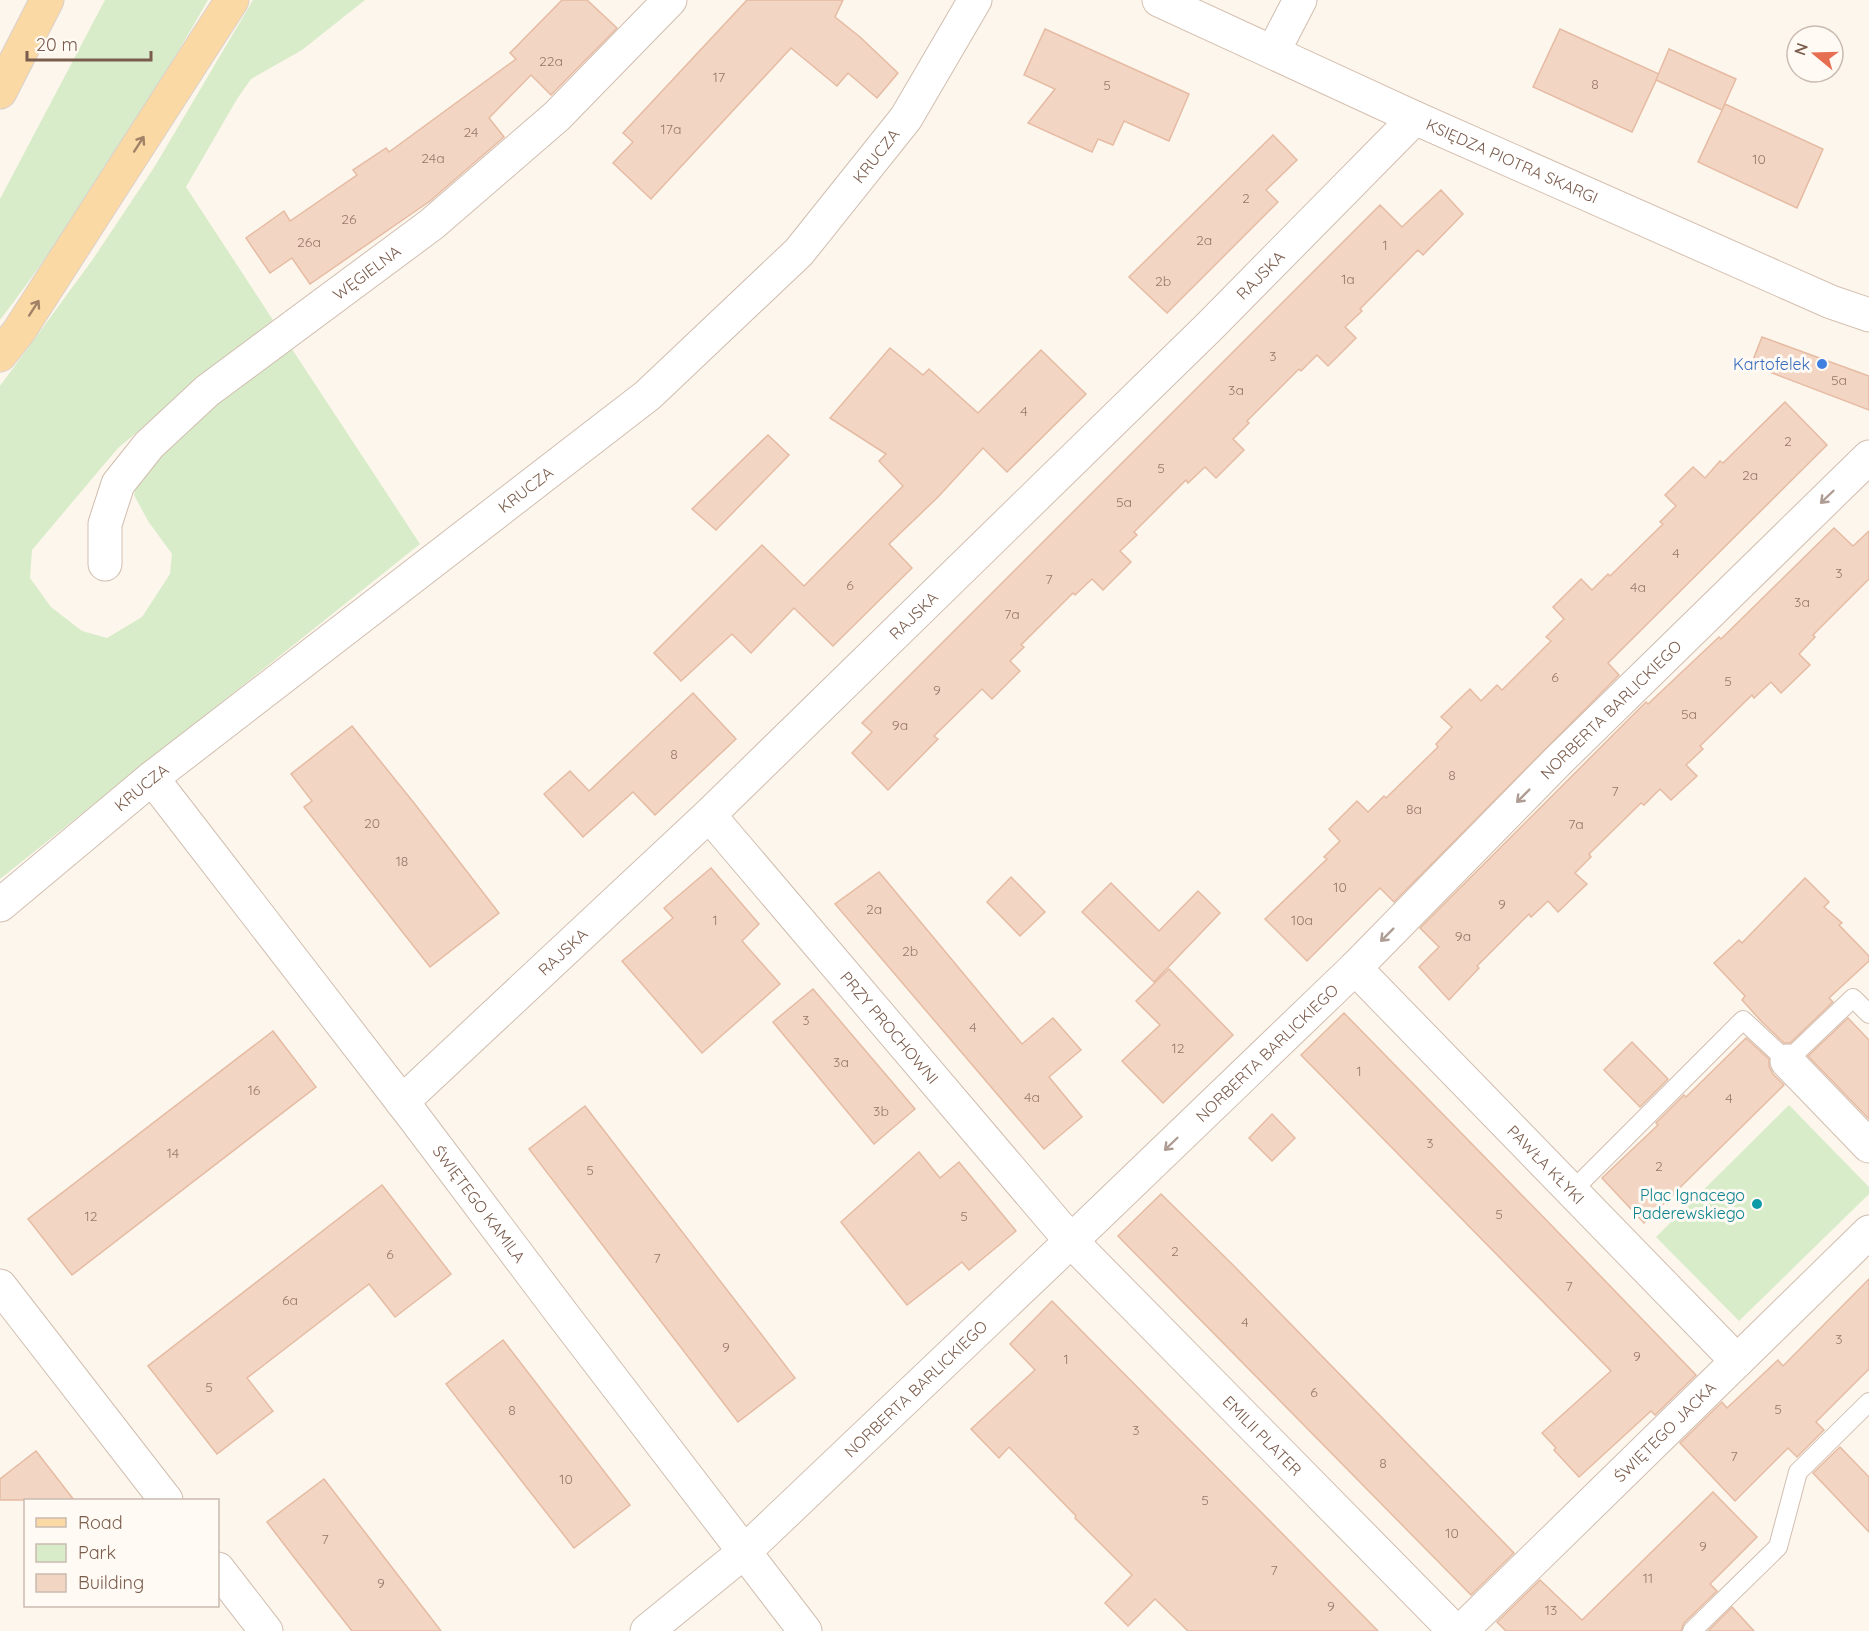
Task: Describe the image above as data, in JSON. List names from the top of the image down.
{
  "streets": {
    "street": [
      "KRUCZA",
      "KSIĘDZA PIOTRA SKARGI",
      "WĘGIELNA",
      "RAJSKA",
      "NORBERTA BARLICKIEGO",
      "PRZY PROCHOWNI",
      "PAWŁA KŁYKI",
      "ŚWIĘTEGO KAMILA",
      "ŚWIĘTEGO JACKA",
      "EMILII PLATER"
    ]
  },
  "crossings": [
    ["KRUCZA", "ŚWIĘTEGO KAMILA"],
    ["KSIĘDZA PIOTRA SKARGI", "RAJSKA"],
    ["RAJSKA", "PRZY PROCHOWNI"],
    ["RAJSKA", "ŚWIĘTEGO KAMILA"],
    ["NORBERTA BARLICKIEGO", "PRZY PROCHOWNI"],
    ["NORBERTA BARLICKIEGO", "PAWŁA KŁYKI"],
    ["NORBERTA BARLICKIEGO", "ŚWIĘTEGO KAMILA"],
    ["NORBERTA BARLICKIEGO", "EMILII PLATER"],
    ["PRZY PROCHOWNI", "EMILII PLATER"],
    ["PAWŁA KŁYKI", "ŚWIĘTEGO JACKA"]
  ],
  "one_way": ["NORBERTA BARLICKIEGO"],
  "places": ["Kartofelek", "Plac Ignacego Paderewskiego"],
  "house_numbers": [
    "22a",
    "17",
    "8",
    "5",
    "17a",
    "24",
    "24a",
    "10",
    "2",
    "26",
    "2a",
    "26a",
    "1",
    "1a",
    "2b",
    "3",
    "5a",
    "3a",
    "4",
    "2",
    "5",
    "2a",
    "5a",
    "4",
    "3",
    "7",
    "6",
    "4a",
    "3a",
    "7a",
    "6",
    "5",
    "9",
    "5a",
    "9a",
    "8",
    "8",
    "7",
    "8a",
    "20",
    "7a",
    "18",
    "10",
    "9",
    "2a",
    "1",
    "10a",
    "9a",
    "2b",
    "3",
    "4",
    "12",
    "3a",
    "1",
    "16",
    "4a",
    "4",
    "3b",
    "3",
    "14",
    "2",
    "5",
    "5",
    "12",
    "5",
    "2",
    "6",
    "7",
    "7",
    "6a",
    "4",
    "3",
    "9",
    "9",
    "1",
    "5",
    "6",
    "5",
    "8",
    "3",
    "7",
    "8",
    "10",
    "5",
    "10",
    "7",
    "9",
    "7",
    "11",
    "9",
    "9",
    "13"
  ],
  "legend": ["Road", "Park", "Building"],
  "scale_bar": "20 m",
  "north": "left"
}
